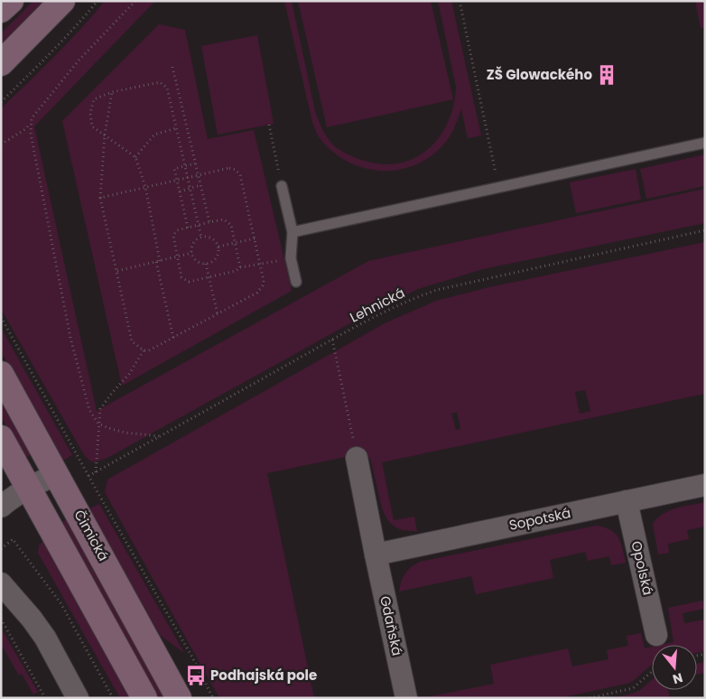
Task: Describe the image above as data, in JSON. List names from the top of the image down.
{
  "streets": {
    "street": [
      "Sopotská",
      "Čimická",
      "Opolská",
      "Gdaňská"
    ],
    "path": ["Lehnická"]
  },
  "crossings": [
    ["Sopotská", "Opolská"],
    ["Sopotská", "Gdaňská"]
  ],
  "places": {
    "building": ["ZŠ Glowackého"],
    "bus stop": ["Podhajská pole"]
  },
  "north": "bottom"
}
